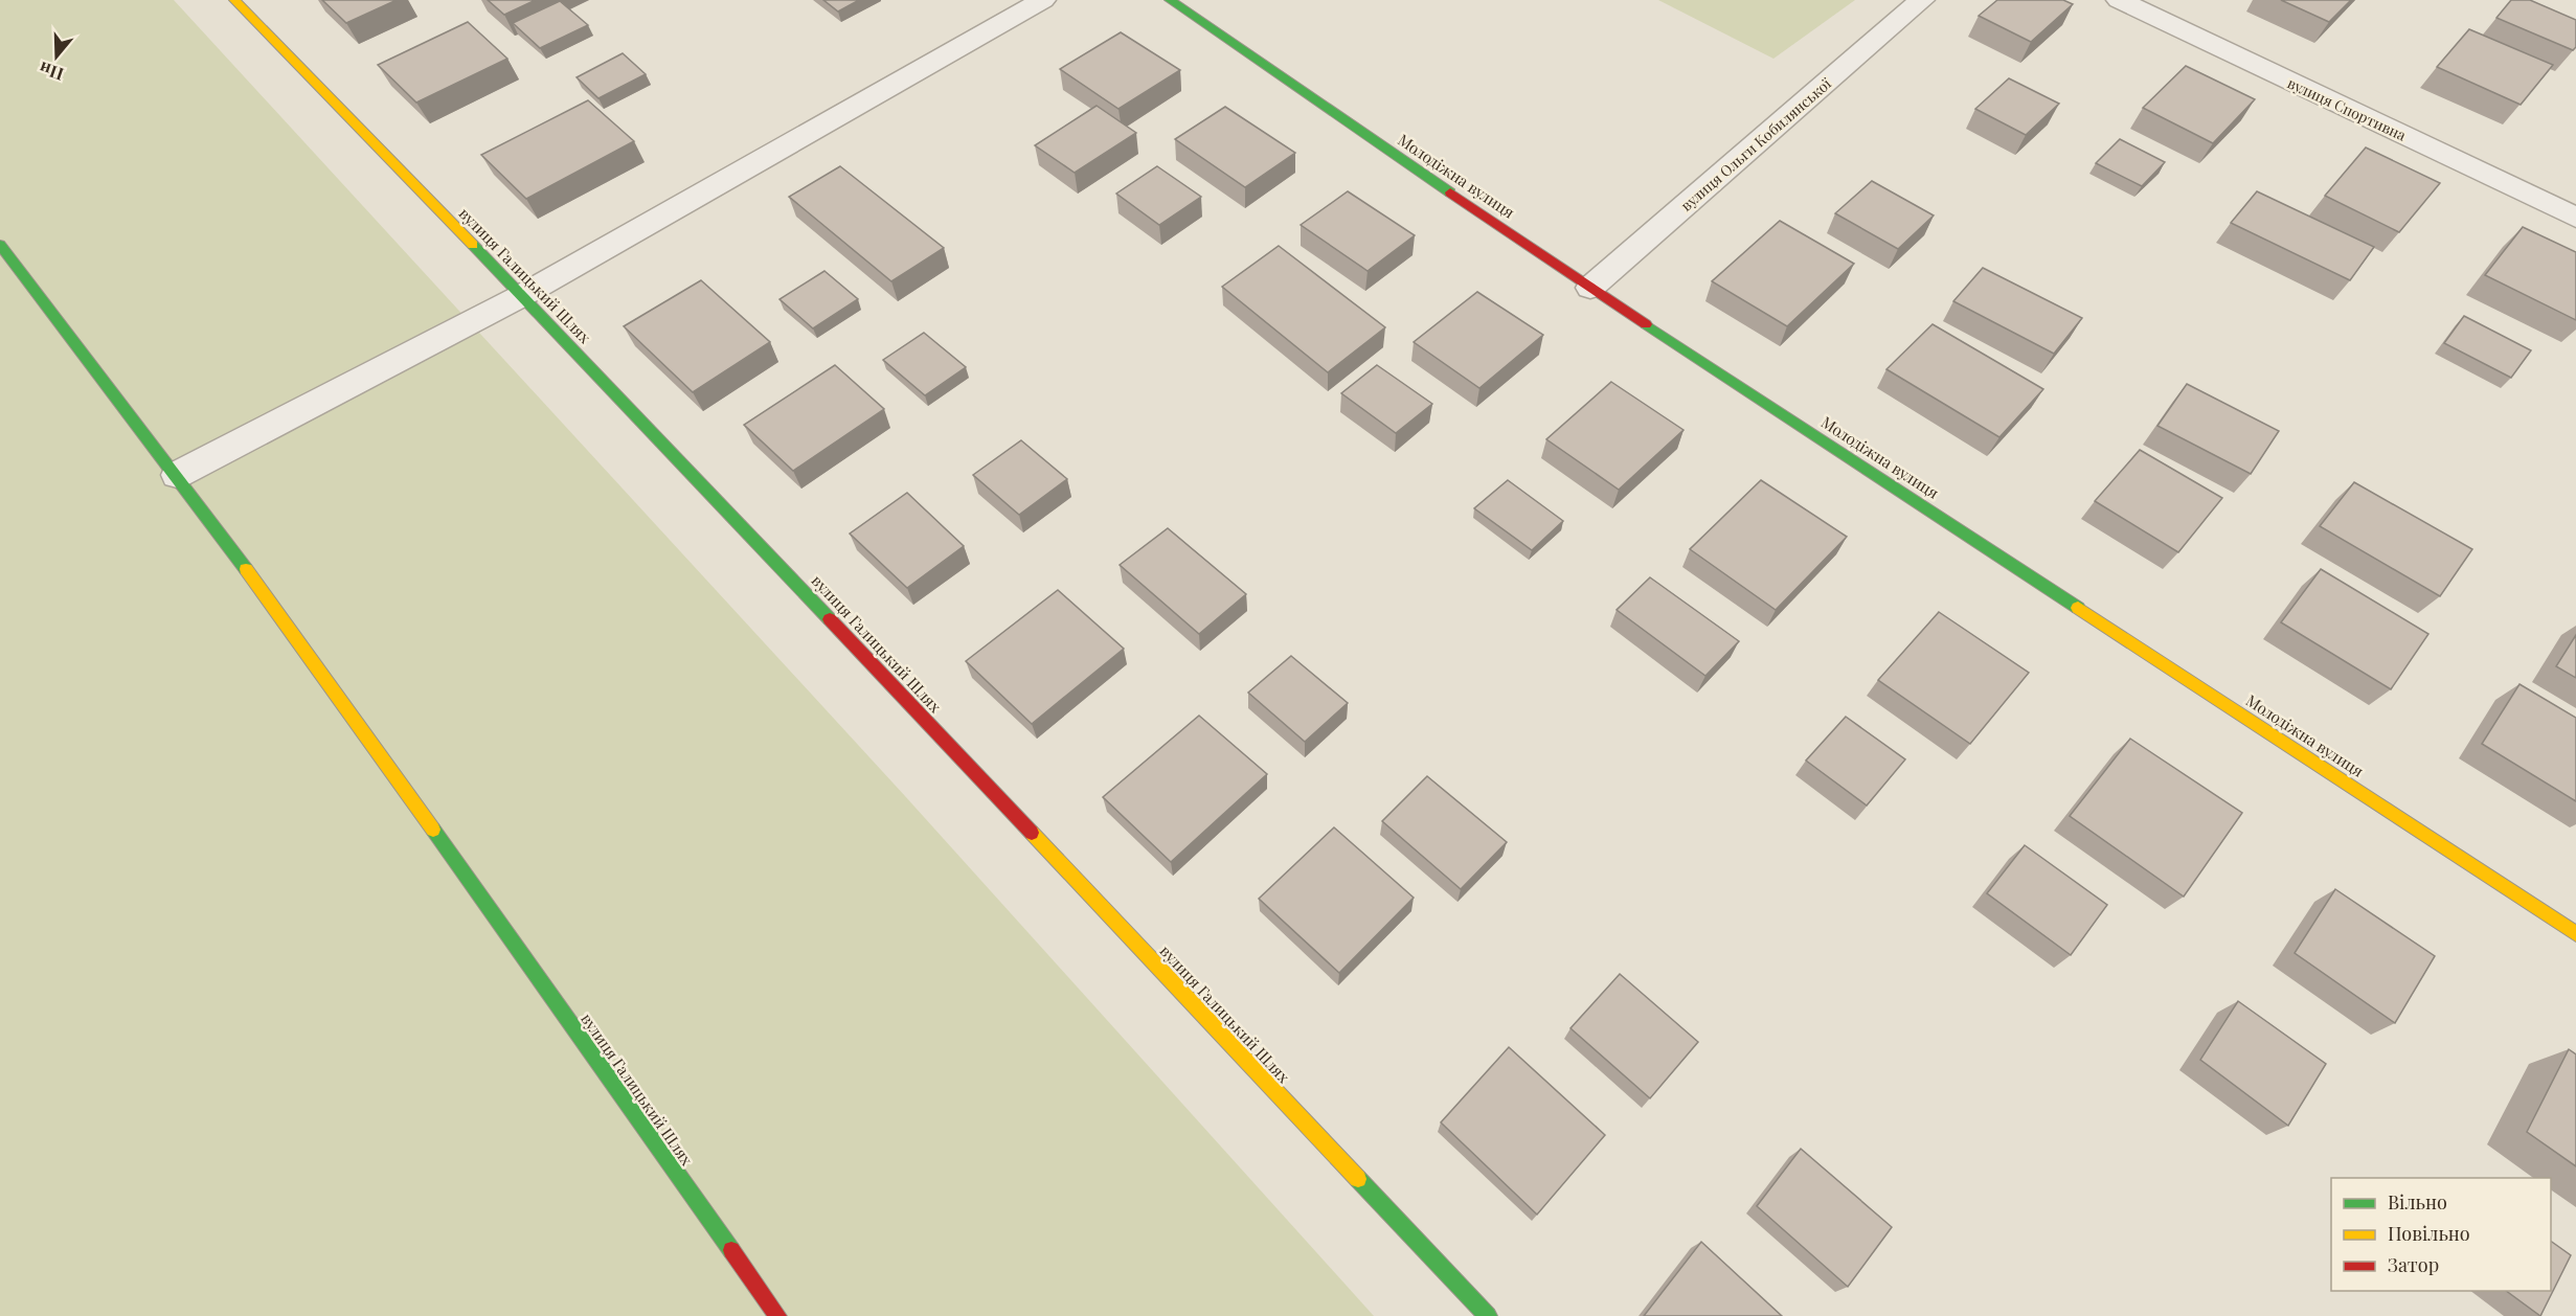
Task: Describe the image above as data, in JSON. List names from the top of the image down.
{
  "streets": {
    "main road": ["Молодіжна вулиця", "вулиця Галицький Шлях"],
    "street": ["вулиця Спортивна", "вулиця Ольги Кобилянської"]
  },
  "crossings": [
    ["вулиця Ольги Кобилянської", "Молодіжна вулиця"]
  ],
  "legend": ["Вільно", "Повільно", "Затор"],
  "north": "bottom"
}
